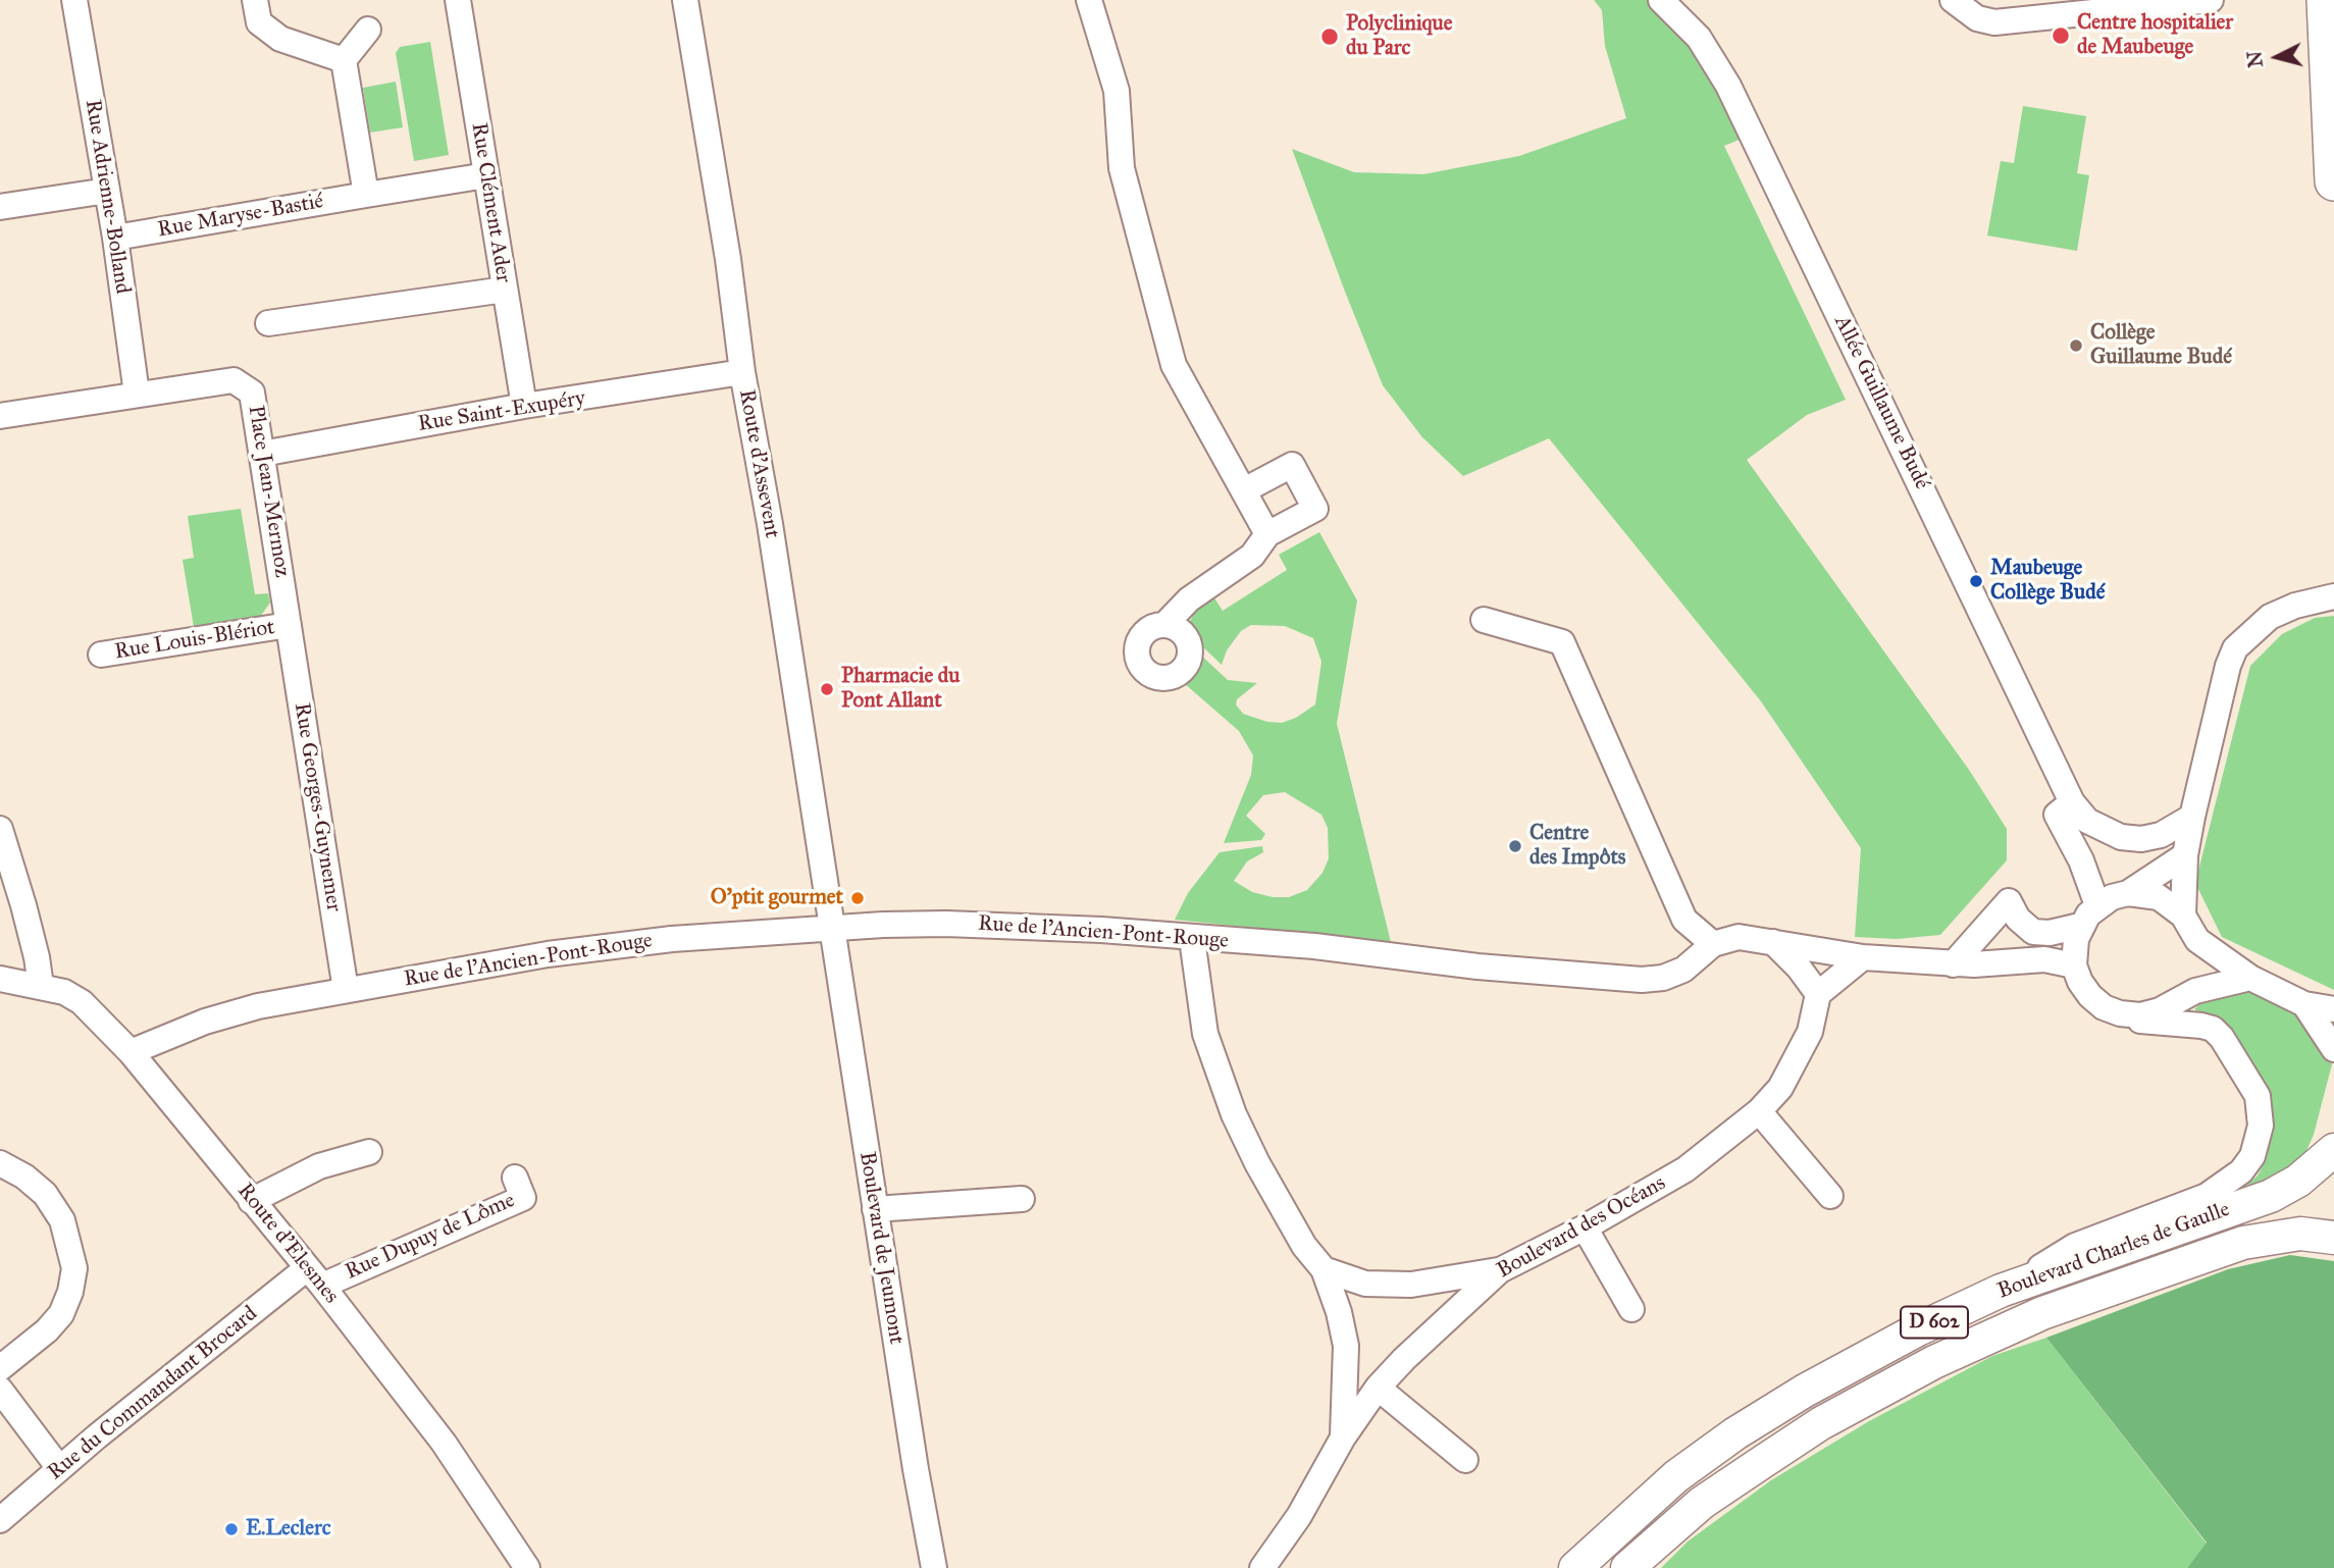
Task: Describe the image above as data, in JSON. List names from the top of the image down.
{
  "streets": {
    "main road": ["Boulevard Charles de Gaulle", "D 602"],
    "street": [
      "Rue Adrienne-Bolland",
      "Rue Clément Ader",
      "Rue Maryse-Bastié",
      "Allée Guillaume Budé",
      "Rue Saint-Exupéry",
      "Route d'Assevent",
      "Place Jean-Mermoz",
      "Rue Louis-Blériot",
      "Rue Georges-Guynemer",
      "Rue de l'Ancien-Pont-Rouge",
      "Boulevard des Océans",
      "Rue Dupuy de Lôme",
      "Route d'Elesmes",
      "Boulevard de Jeumont",
      "Rue du Commandant Brocard"
    ]
  },
  "crossings": [
    ["Rue Adrienne-Bolland", "Rue Maryse-Bastié"],
    ["Rue Adrienne-Bolland", "Place Jean-Mermoz"],
    ["Rue Clément Ader", "Rue Maryse-Bastié"],
    ["Rue Clément Ader", "Rue Saint-Exupéry"],
    ["Rue Saint-Exupéry", "Route d'Assevent"],
    ["Rue Saint-Exupéry", "Place Jean-Mermoz"],
    ["Route d'Assevent", "Rue de l'Ancien-Pont-Rouge"],
    ["Route d'Assevent", "Boulevard de Jeumont"],
    ["Place Jean-Mermoz", "Rue Louis-Blériot"],
    ["Place Jean-Mermoz", "Rue Georges-Guynemer"],
    ["Rue Louis-Blériot", "Rue Georges-Guynemer"],
    ["Rue Georges-Guynemer", "Rue de l'Ancien-Pont-Rouge"],
    ["Rue de l'Ancien-Pont-Rouge", "Route d'Elesmes"],
    ["Rue de l'Ancien-Pont-Rouge", "Boulevard de Jeumont"],
    ["Rue Dupuy de Lôme", "Route d'Elesmes"],
    ["Rue Dupuy de Lôme", "Rue du Commandant Brocard"],
    ["Route d'Elesmes", "Rue du Commandant Brocard"]
  ],
  "places": [
    "Centre hospitalier de Maubeuge",
    "Polyclinique du Parc",
    "Collège Guillaume Budé",
    "Maubeuge Collège Budé",
    "Pharmacie du Pont Allant",
    "Centre des Impôts",
    "O'ptit gourmet",
    "E.Leclerc"
  ],
  "north": "left"
}
